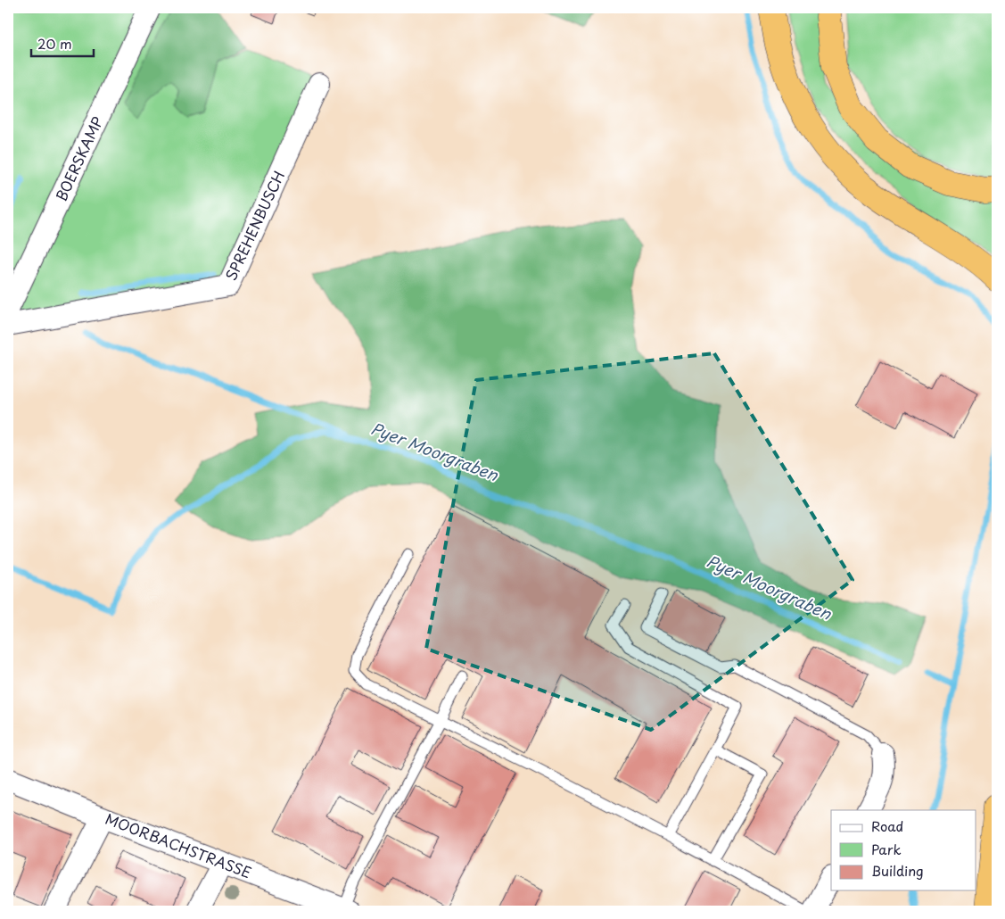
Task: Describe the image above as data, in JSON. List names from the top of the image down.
{
  "streets": {
    "street": ["BOERSKAMP", "SPREHENBUSCH", "MOORBACHSTRASSE"]
  },
  "water": ["Pyer Moorgraben"],
  "legend": ["Road", "Park", "Building"],
  "scale_bar": "20 m"
}
